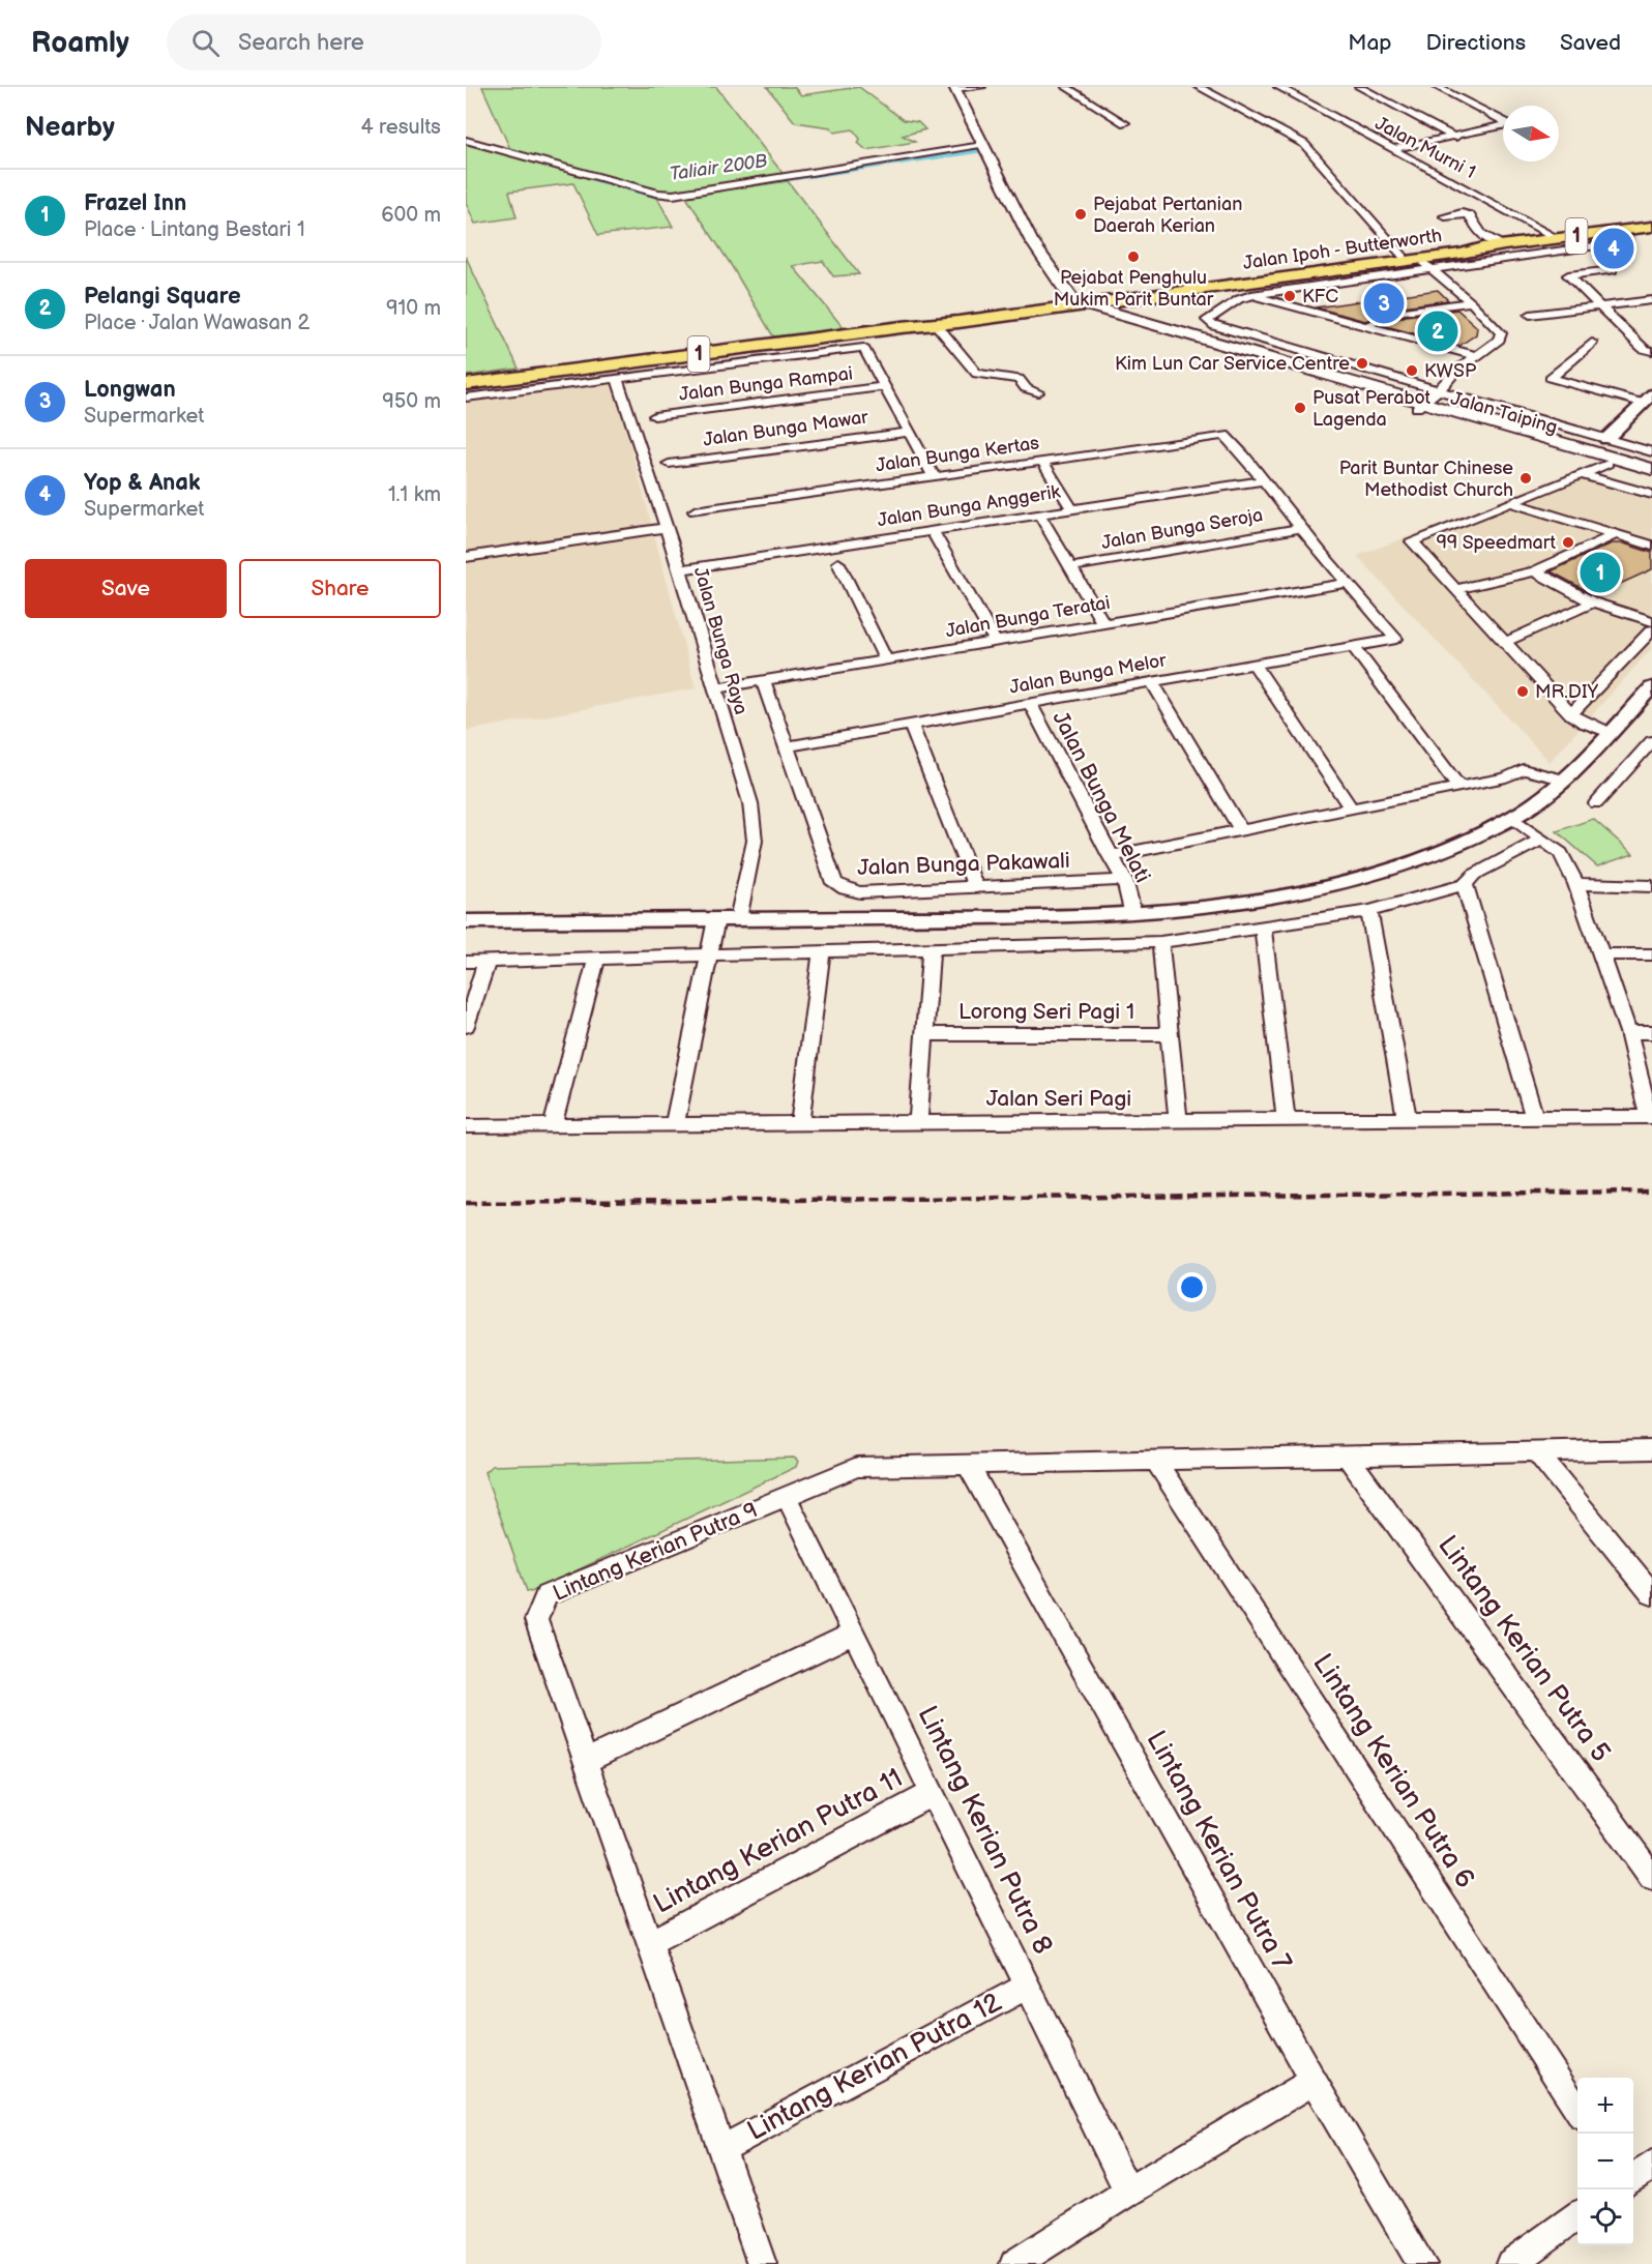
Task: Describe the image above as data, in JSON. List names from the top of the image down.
{
  "streets": {
    "highway": ["1", "Jalan Ipoh - Butterworth"],
    "main road": ["Jalan Taiping"],
    "street": [
      "Jalan Murni 1",
      "Jalan Bunga Rampai",
      "Jalan Bunga Mawar",
      "Jalan Bunga Kertas",
      "Jalan Bunga Anggerik",
      "Jalan Bunga Seroja",
      "Jalan Bunga Teratai",
      "Jalan Bunga Raya",
      "Jalan Bunga Melor",
      "Jalan Bunga Melati",
      "Jalan Bunga Pakawali",
      "Lorong Seri Pagi 1",
      "Jalan Seri Pagi",
      "Lintang Kerian Putra 9",
      "Lintang Kerian Putra 5",
      "Lintang Kerian Putra 6",
      "Lintang Kerian Putra 8",
      "Lintang Kerian Putra 11",
      "Lintang Kerian Putra 7",
      "Lintang Kerian Putra 12"
    ]
  },
  "crossings": [
    ["Jalan Murni 1", "Jalan Ipoh - Butterworth"],
    ["Jalan Ipoh - Butterworth", "Jalan Taiping"],
    ["Jalan Bunga Kertas", "Jalan Bunga Anggerik"],
    ["Jalan Bunga Anggerik", "Jalan Bunga Raya"],
    ["Jalan Bunga Teratai", "Jalan Bunga Raya"],
    ["Jalan Bunga Teratai", "Jalan Bunga Melor"],
    ["Jalan Bunga Teratai", "Jalan Bunga Pakawali"],
    ["Jalan Bunga Melor", "Jalan Bunga Melati"],
    ["Jalan Bunga Melor", "Jalan Bunga Pakawali"],
    ["Jalan Bunga Melati", "Jalan Bunga Pakawali"],
    ["Lintang Kerian Putra 9", "Lintang Kerian Putra 5"],
    ["Lintang Kerian Putra 9", "Lintang Kerian Putra 6"],
    ["Lintang Kerian Putra 9", "Lintang Kerian Putra 8"],
    ["Lintang Kerian Putra 9", "Lintang Kerian Putra 7"],
    ["Lintang Kerian Putra 8", "Lintang Kerian Putra 11"],
    ["Lintang Kerian Putra 8", "Lintang Kerian Putra 12"]
  ],
  "water": ["Taliair 200B"],
  "places": [
    "Pejabat Pertanian Daerah Kerian",
    "Pejabat Penghulu Mukim Parit Buntar",
    "KFC",
    "Kim Lun Car Service Centre",
    "KWSP",
    "Pusat Perabot Lagenda",
    "Parit Buntar Chinese Methodist Church",
    "99 Speedmart",
    "MR.DIY"
  ],
  "north": "right",
  "page": {
    "header": "Roamly",
    "search": "Search here",
    "nav": ["Map", "Directions", "Saved"],
    "heading": ["Nearby", "4 results"],
    "list": [
      {
        "mark": "1",
        "name": "Frazel Inn",
        "note": "Place · Lintang Bestari 1",
        "value": "600 m"
      },
      {
        "mark": "2",
        "name": "Pelangi Square",
        "note": "Place · Jalan Wawasan 2",
        "value": "910 m"
      },
      {
        "mark": "3",
        "name": "Longwan",
        "note": "Supermarket",
        "value": "950 m"
      },
      {
        "mark": "4",
        "name": "Yop & Anak",
        "note": "Supermarket",
        "value": "1.1 km"
      }
    ],
    "pins": [
      "4",
      "3",
      "2",
      "1"
    ],
    "buttons": ["Save", "Share"],
    "map_buttons": ["+", "−"]
  }
}
